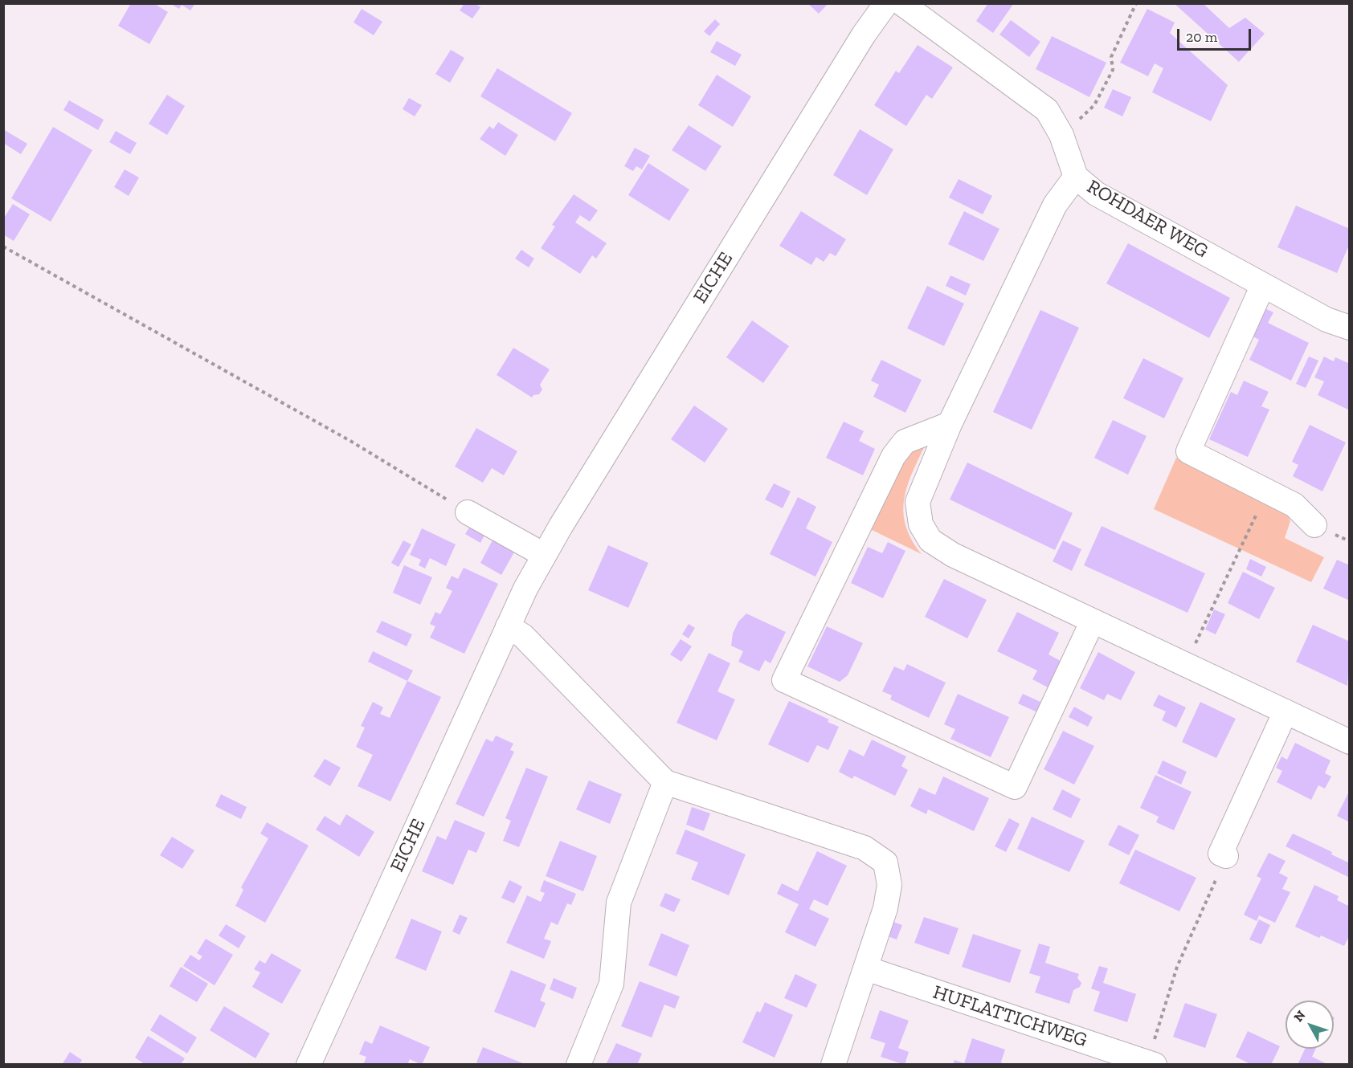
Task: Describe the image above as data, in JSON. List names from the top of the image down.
{
  "streets": {
    "street": ["ROHDAER WEG", "EICHE", "HUFLATTICHWEG"]
  },
  "scale_bar": "20 m",
  "north": "top left"
}
